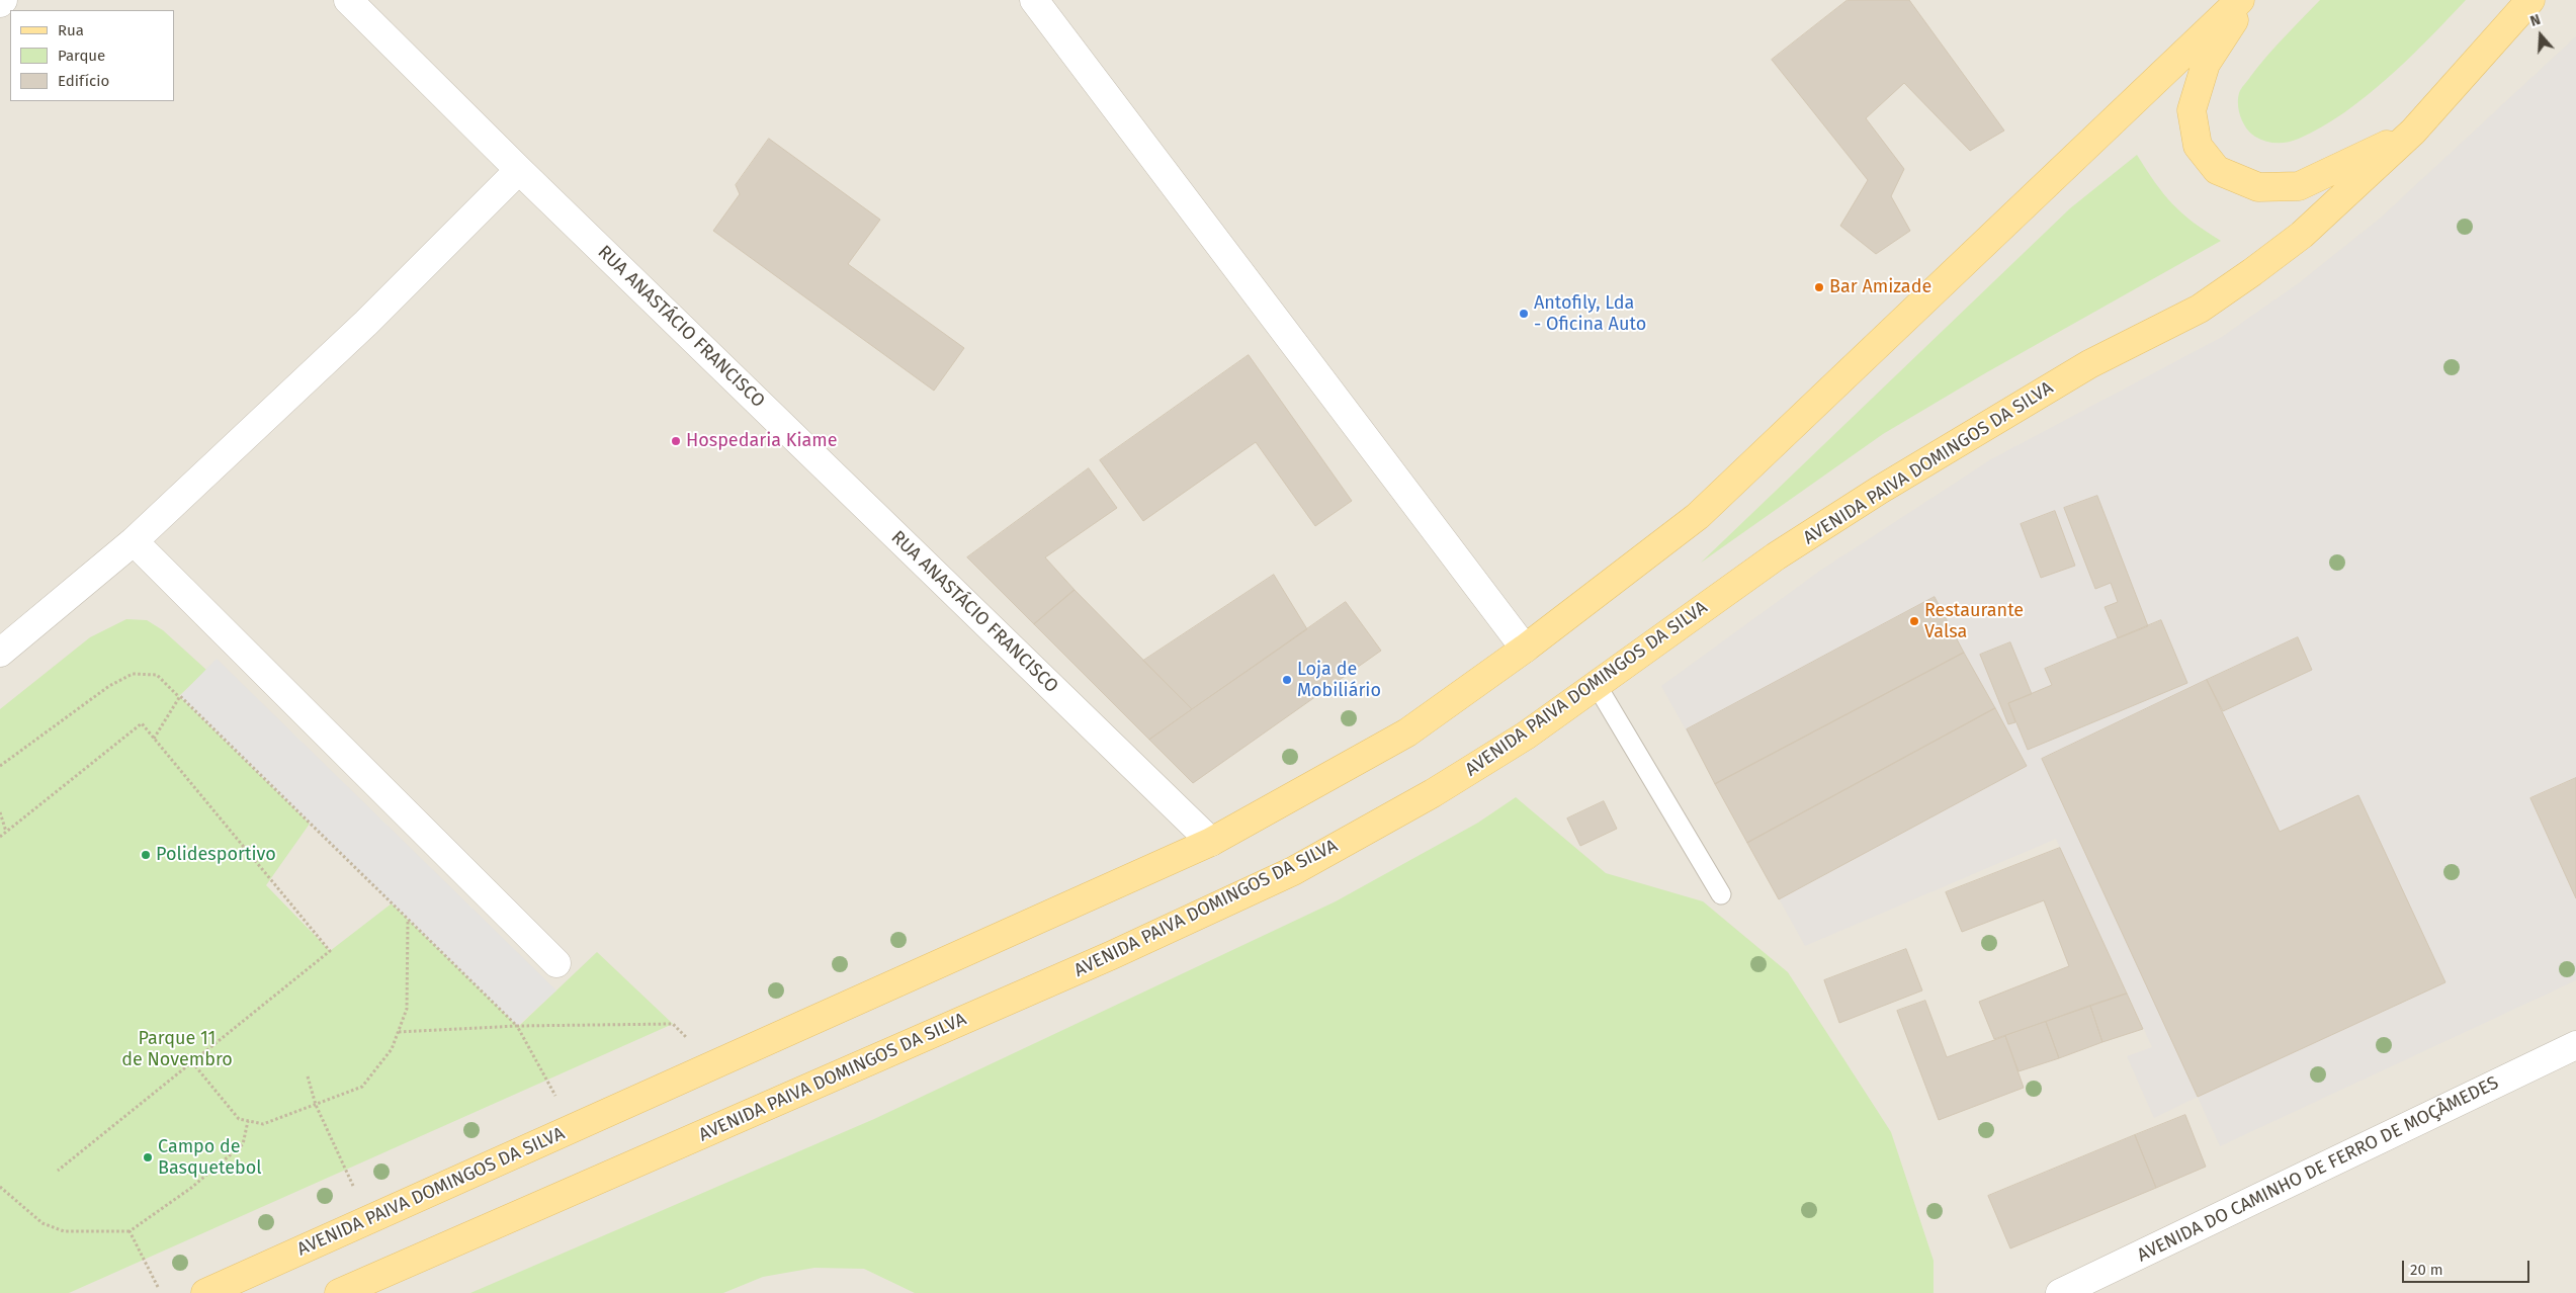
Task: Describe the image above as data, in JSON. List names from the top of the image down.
{
  "streets": {
    "main road": ["AVENIDA PAIVA DOMINGOS DA SILVA"],
    "street": ["RUA ANASTÁCIO FRANCISCO", "AVENIDA DO CAMINHO DE FERRO DE MOÇÂMEDES"]
  },
  "crossings": [
    ["RUA ANASTÁCIO FRANCISCO", "AVENIDA PAIVA DOMINGOS DA SILVA"]
  ],
  "parks": ["Parque 11 de Novembro"],
  "places": [
    "Bar Amizade",
    "Antofily, Lda - Oficina Auto",
    "Hospedaria Kiame",
    "Restaurante Valsa",
    "Loja de Mobiliário",
    "Polidesportivo",
    "Campo de Basquetebol"
  ],
  "legend": ["Rua", "Parque", "Edifício"],
  "scale_bar": "20 m",
  "north": "top"
}
